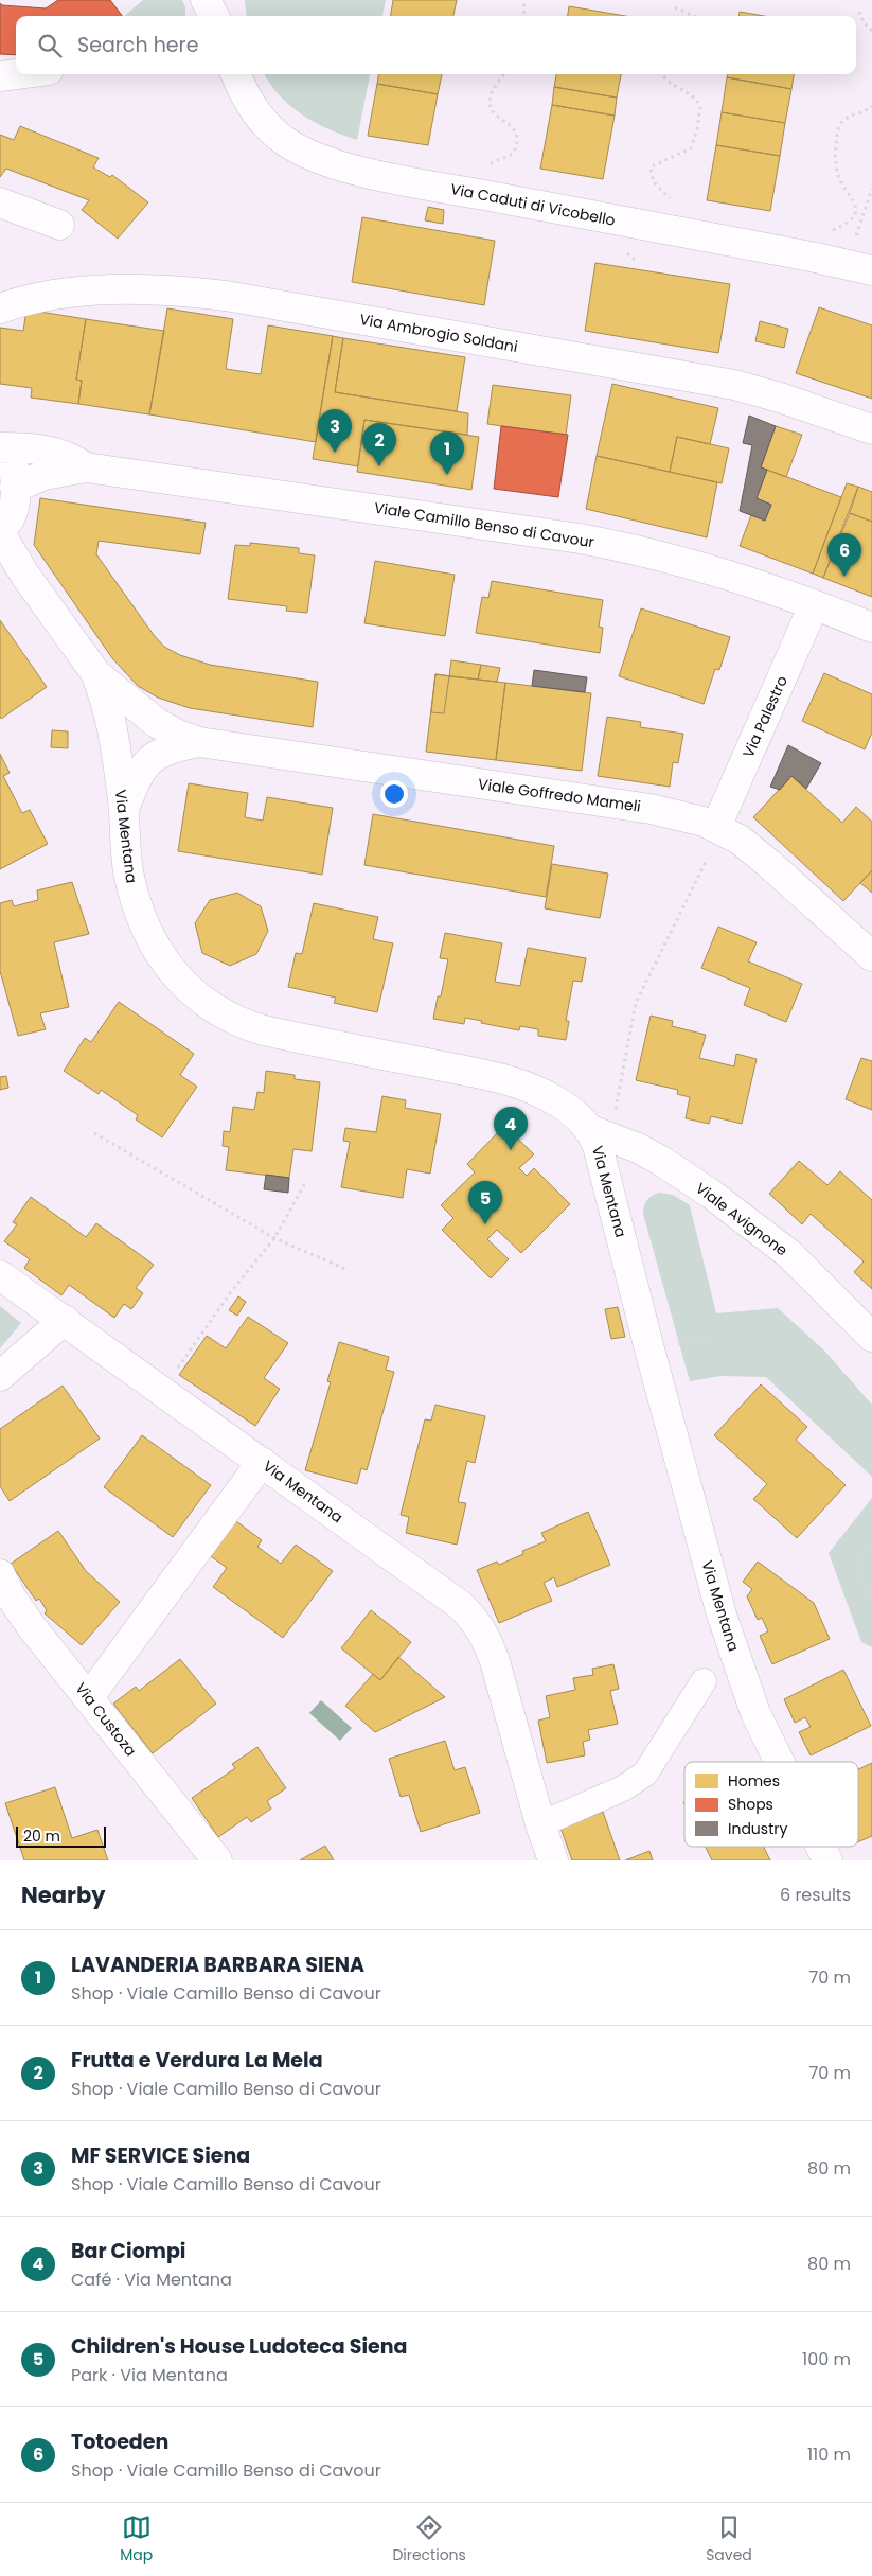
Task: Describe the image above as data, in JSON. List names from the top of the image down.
{
  "streets": {
    "street": [
      "Via Caduti di Vicobello",
      "Via Ambrogio Soldani",
      "Viale Camillo Benso di Cavour",
      "Via Palestro",
      "Viale Goffredo Mameli",
      "Via Mentana",
      "Viale Avignone",
      "Via Custoza"
    ]
  },
  "crossings": [
    ["Viale Camillo Benso di Cavour", "Via Palestro"],
    ["Via Palestro", "Viale Goffredo Mameli"],
    ["Viale Goffredo Mameli", "Via Mentana"],
    ["Via Mentana", "Viale Avignone"]
  ],
  "legend": ["Homes", "Shops", "Industry"],
  "scale_bar": "20 m",
  "page": {
    "search": "Search here",
    "pins": [
      "3",
      "2",
      "1",
      "6",
      "4",
      "5"
    ],
    "scale": "20 m",
    "heading": ["Nearby", "6 results"],
    "list": [
      {
        "mark": "1",
        "name": "LAVANDERIA BARBARA SIENA",
        "note": "Shop · Viale Camillo Benso di Cavour",
        "value": "70 m"
      },
      {
        "mark": "2",
        "name": "Frutta e Verdura La Mela",
        "note": "Shop · Viale Camillo Benso di Cavour",
        "value": "70 m"
      },
      {
        "mark": "3",
        "name": "MF SERVICE Siena",
        "note": "Shop · Viale Camillo Benso di Cavour",
        "value": "80 m"
      },
      {
        "mark": "4",
        "name": "Bar Ciompi",
        "note": "Café · Via Mentana",
        "value": "80 m"
      },
      {
        "mark": "5",
        "name": "Children's House Ludoteca Siena",
        "note": "Park · Via Mentana",
        "value": "100 m"
      },
      {
        "mark": "6",
        "name": "Totoeden",
        "note": "Shop · Viale Camillo Benso di Cavour",
        "value": "110 m"
      }
    ],
    "nav": ["Map", "Directions", "Saved"]
  }
}
